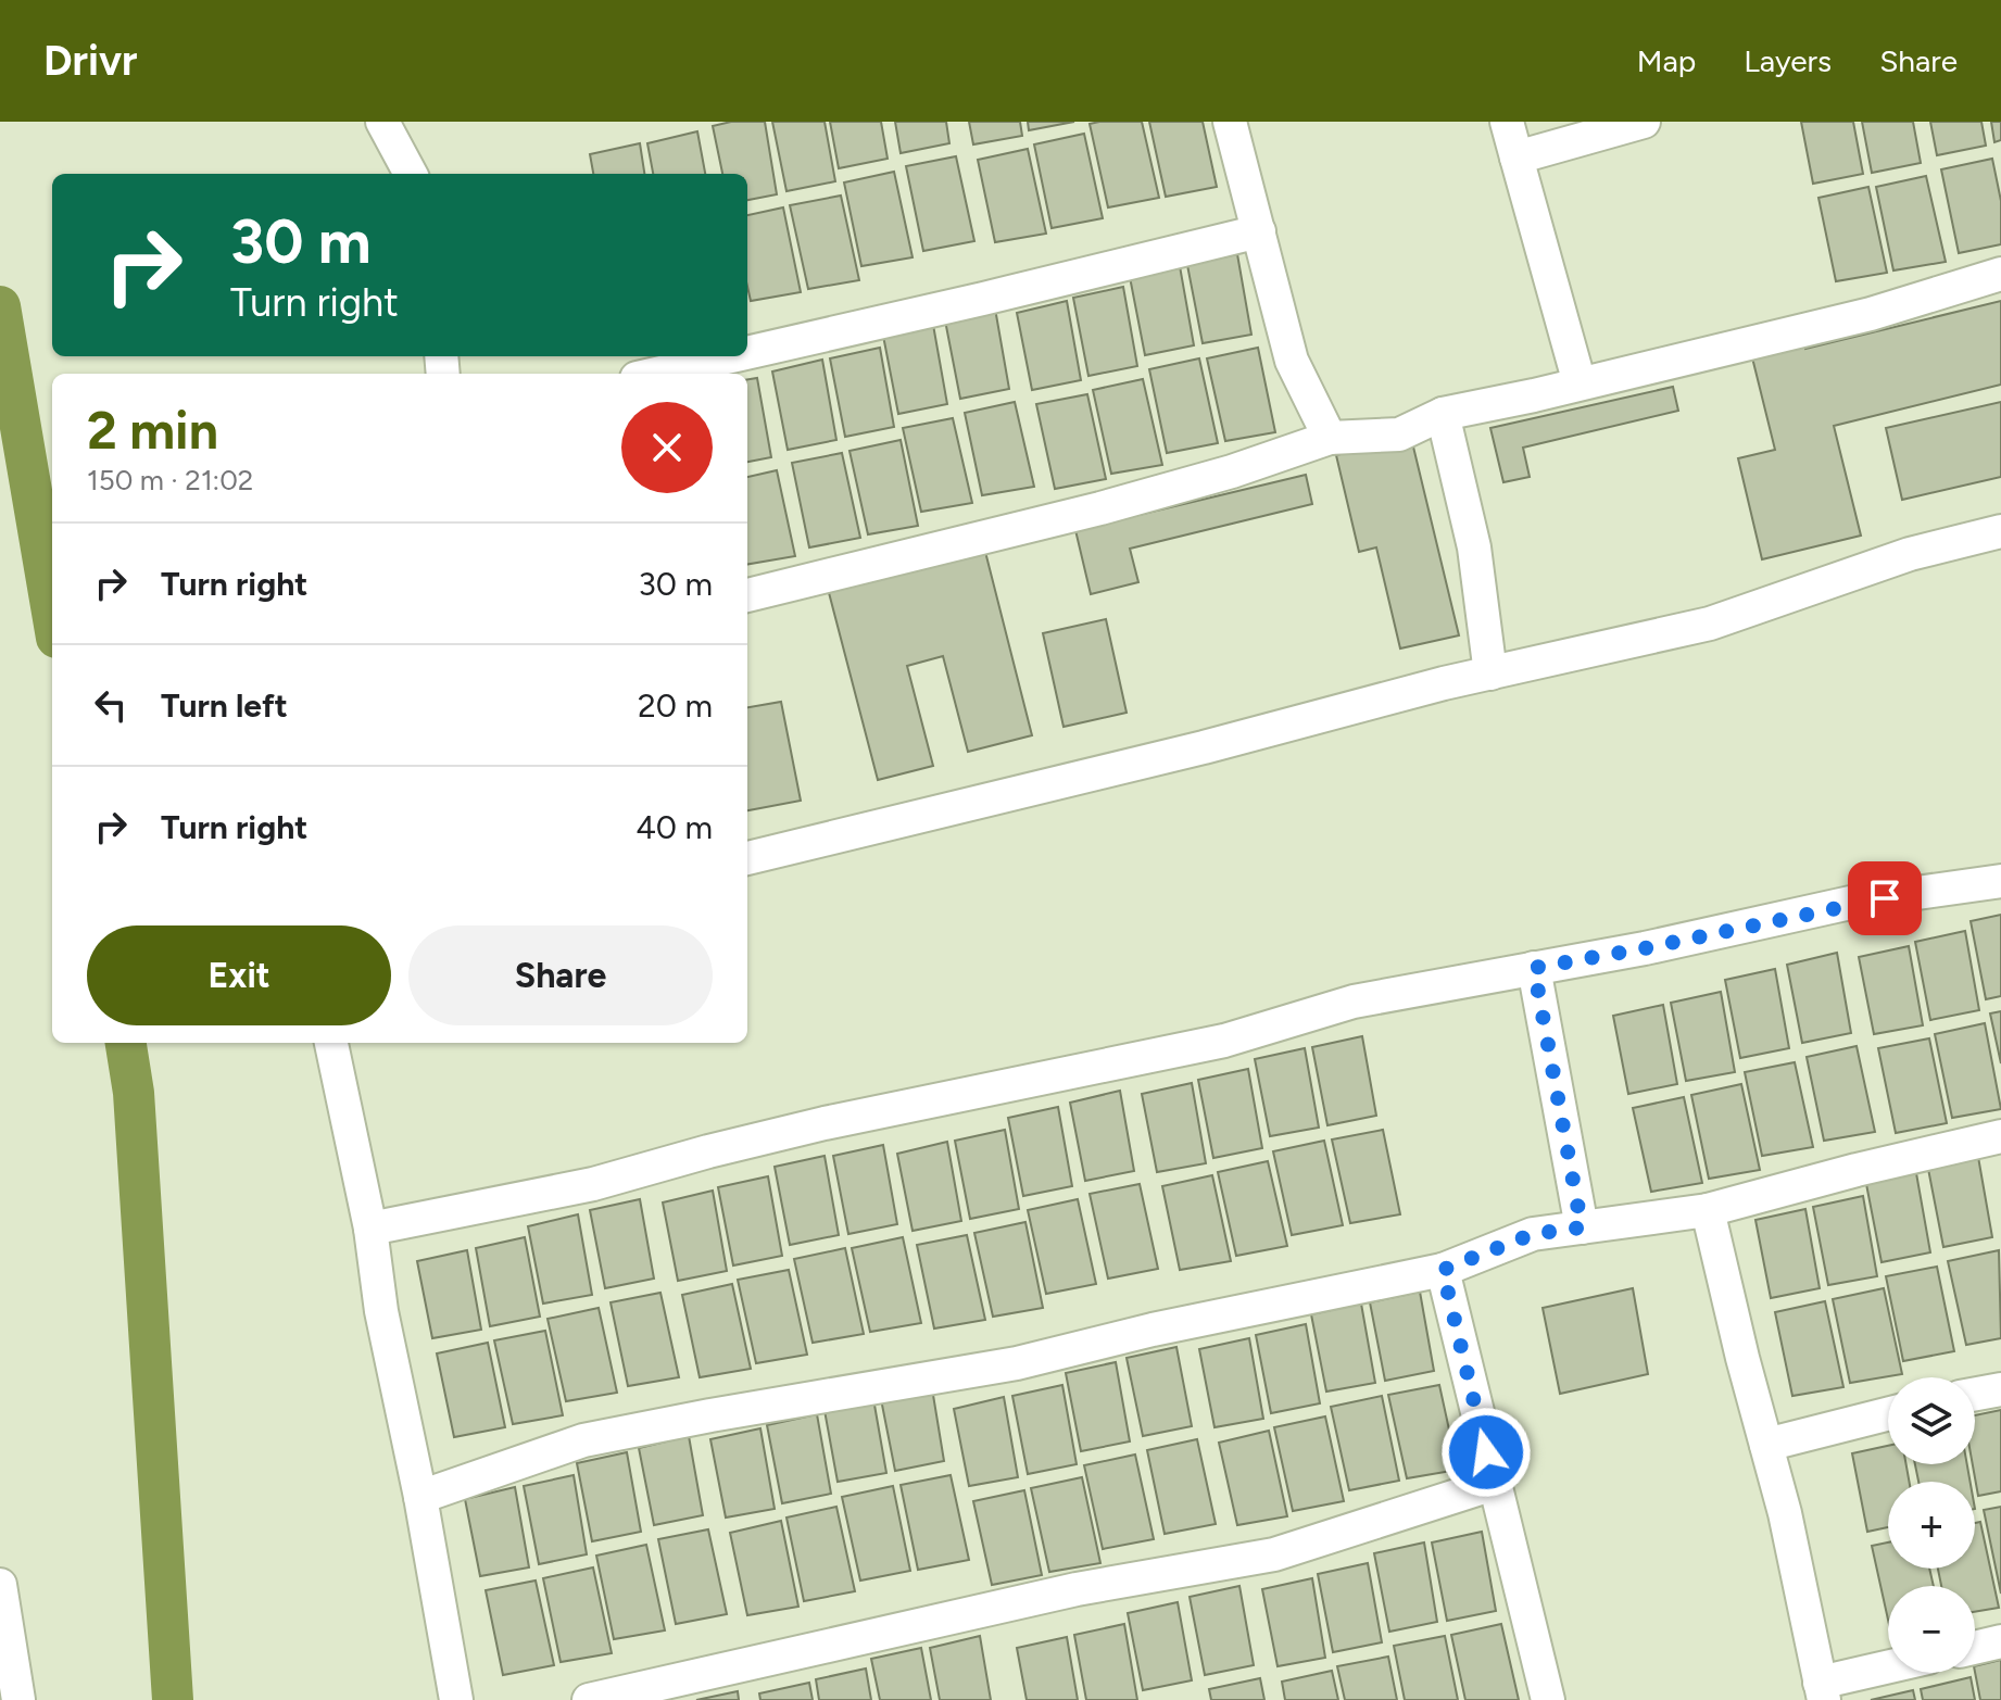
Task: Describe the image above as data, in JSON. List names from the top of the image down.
{
  "page": {
    "header": "Drivr",
    "nav": ["Map", "Layers", "Share"],
    "turn": ["30 m", "Turn right"],
    "heading": ["2 min", "150 m · 21:02"],
    "list": [
      {
        "name": "Turn right",
        "value": "30 m"
      },
      {
        "name": "Turn left",
        "value": "20 m"
      },
      {
        "name": "Turn right",
        "value": "40 m"
      }
    ],
    "buttons": ["Exit", "Share"],
    "map_buttons": ["+", "−"]
  }
}
